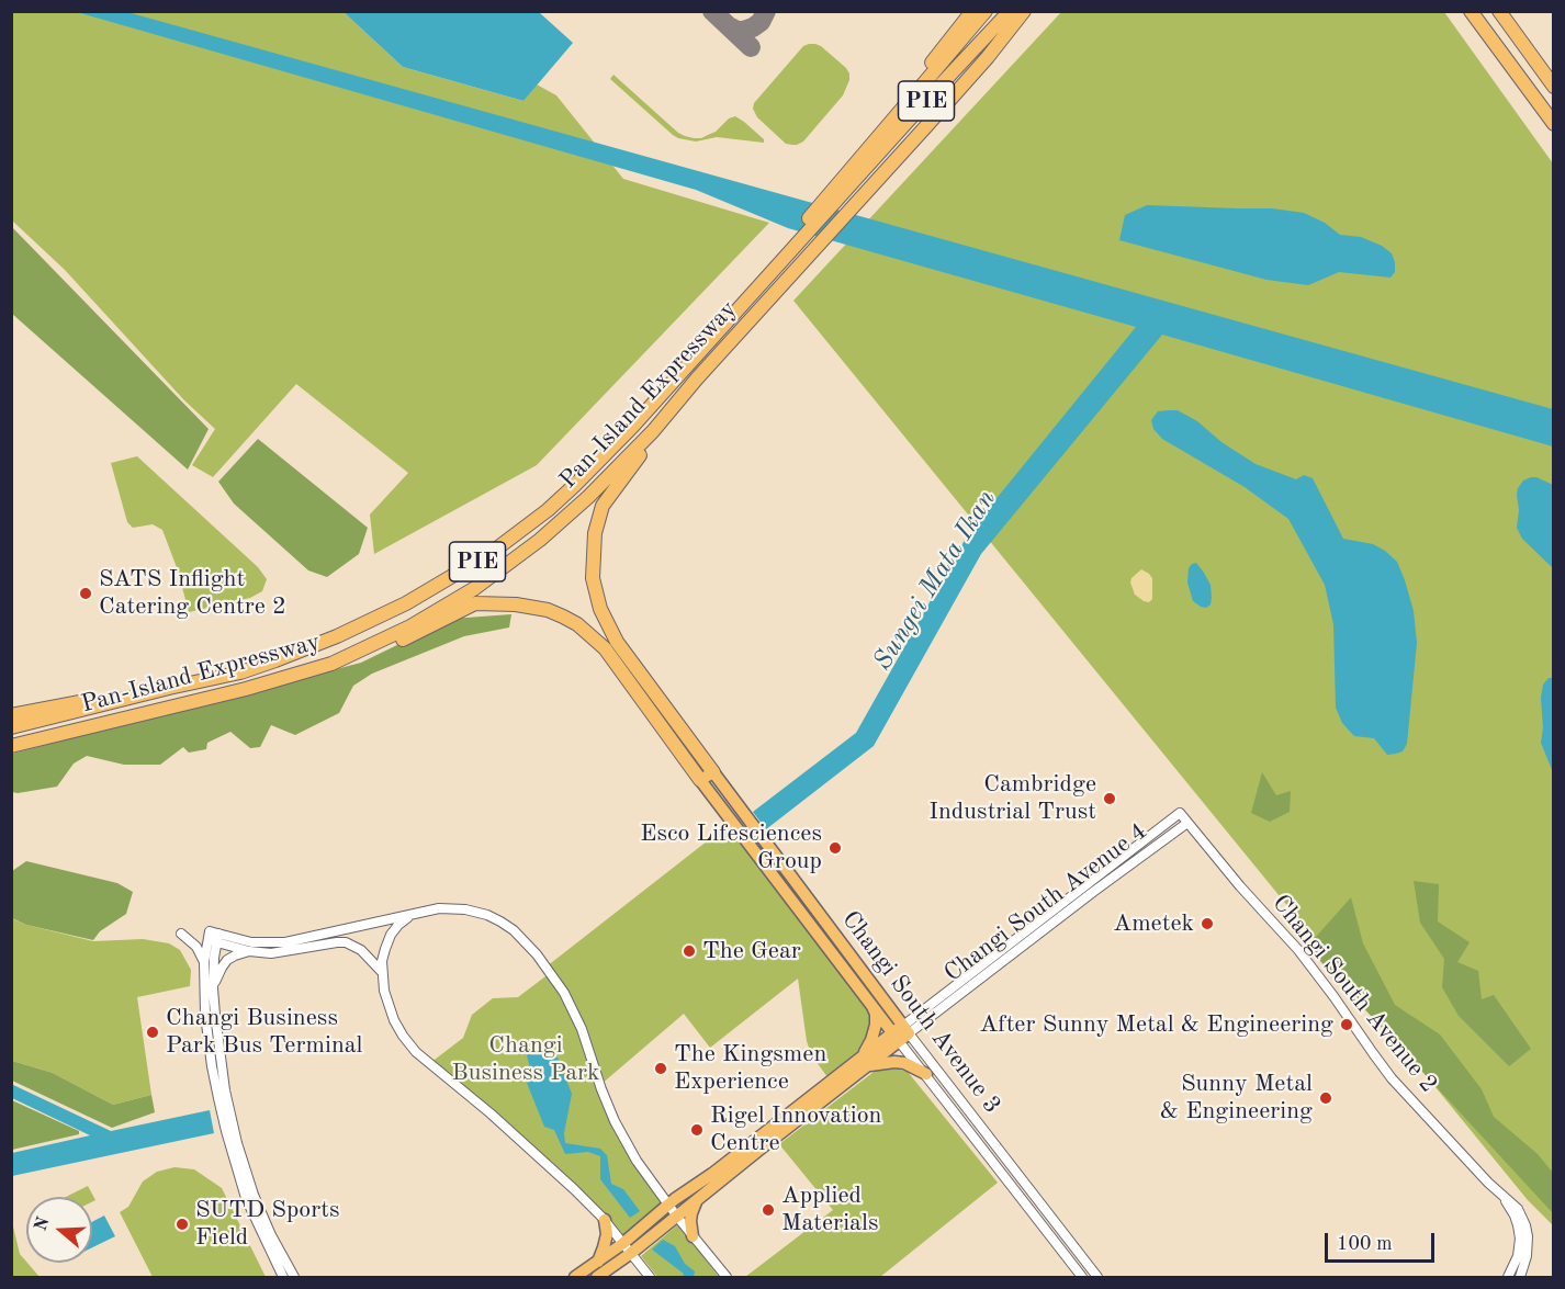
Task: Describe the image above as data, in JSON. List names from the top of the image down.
{
  "streets": {
    "highway": ["PIE", "Pan-Island Expressway"],
    "main road": ["Changi South Avenue 3"],
    "street": ["Changi South Avenue 4", "Changi South Avenue 2"]
  },
  "crossings": [
    ["PIE", "Pan-Island Expressway"],
    ["Changi South Avenue 4", "Changi South Avenue 2"],
    ["Changi South Avenue 4", "Changi South Avenue 3"]
  ],
  "water": ["Sungei Mata Ikan"],
  "parks": ["Changi Business Park"],
  "places": [
    "SATS Inflight Catering Centre 2",
    "Cambridge Industrial Trust",
    "Esco Lifesciences Group",
    "Ametek",
    "The Gear",
    "After Sunny Metal & Engineering",
    "Changi Business Park Bus Terminal",
    "The Kingsmen Experience",
    "Sunny Metal & Engineering",
    "Rigel Innovation Centre",
    "Applied Materials",
    "SUTD Sports Field"
  ],
  "scale_bar": "100 m",
  "north": "left"
}
